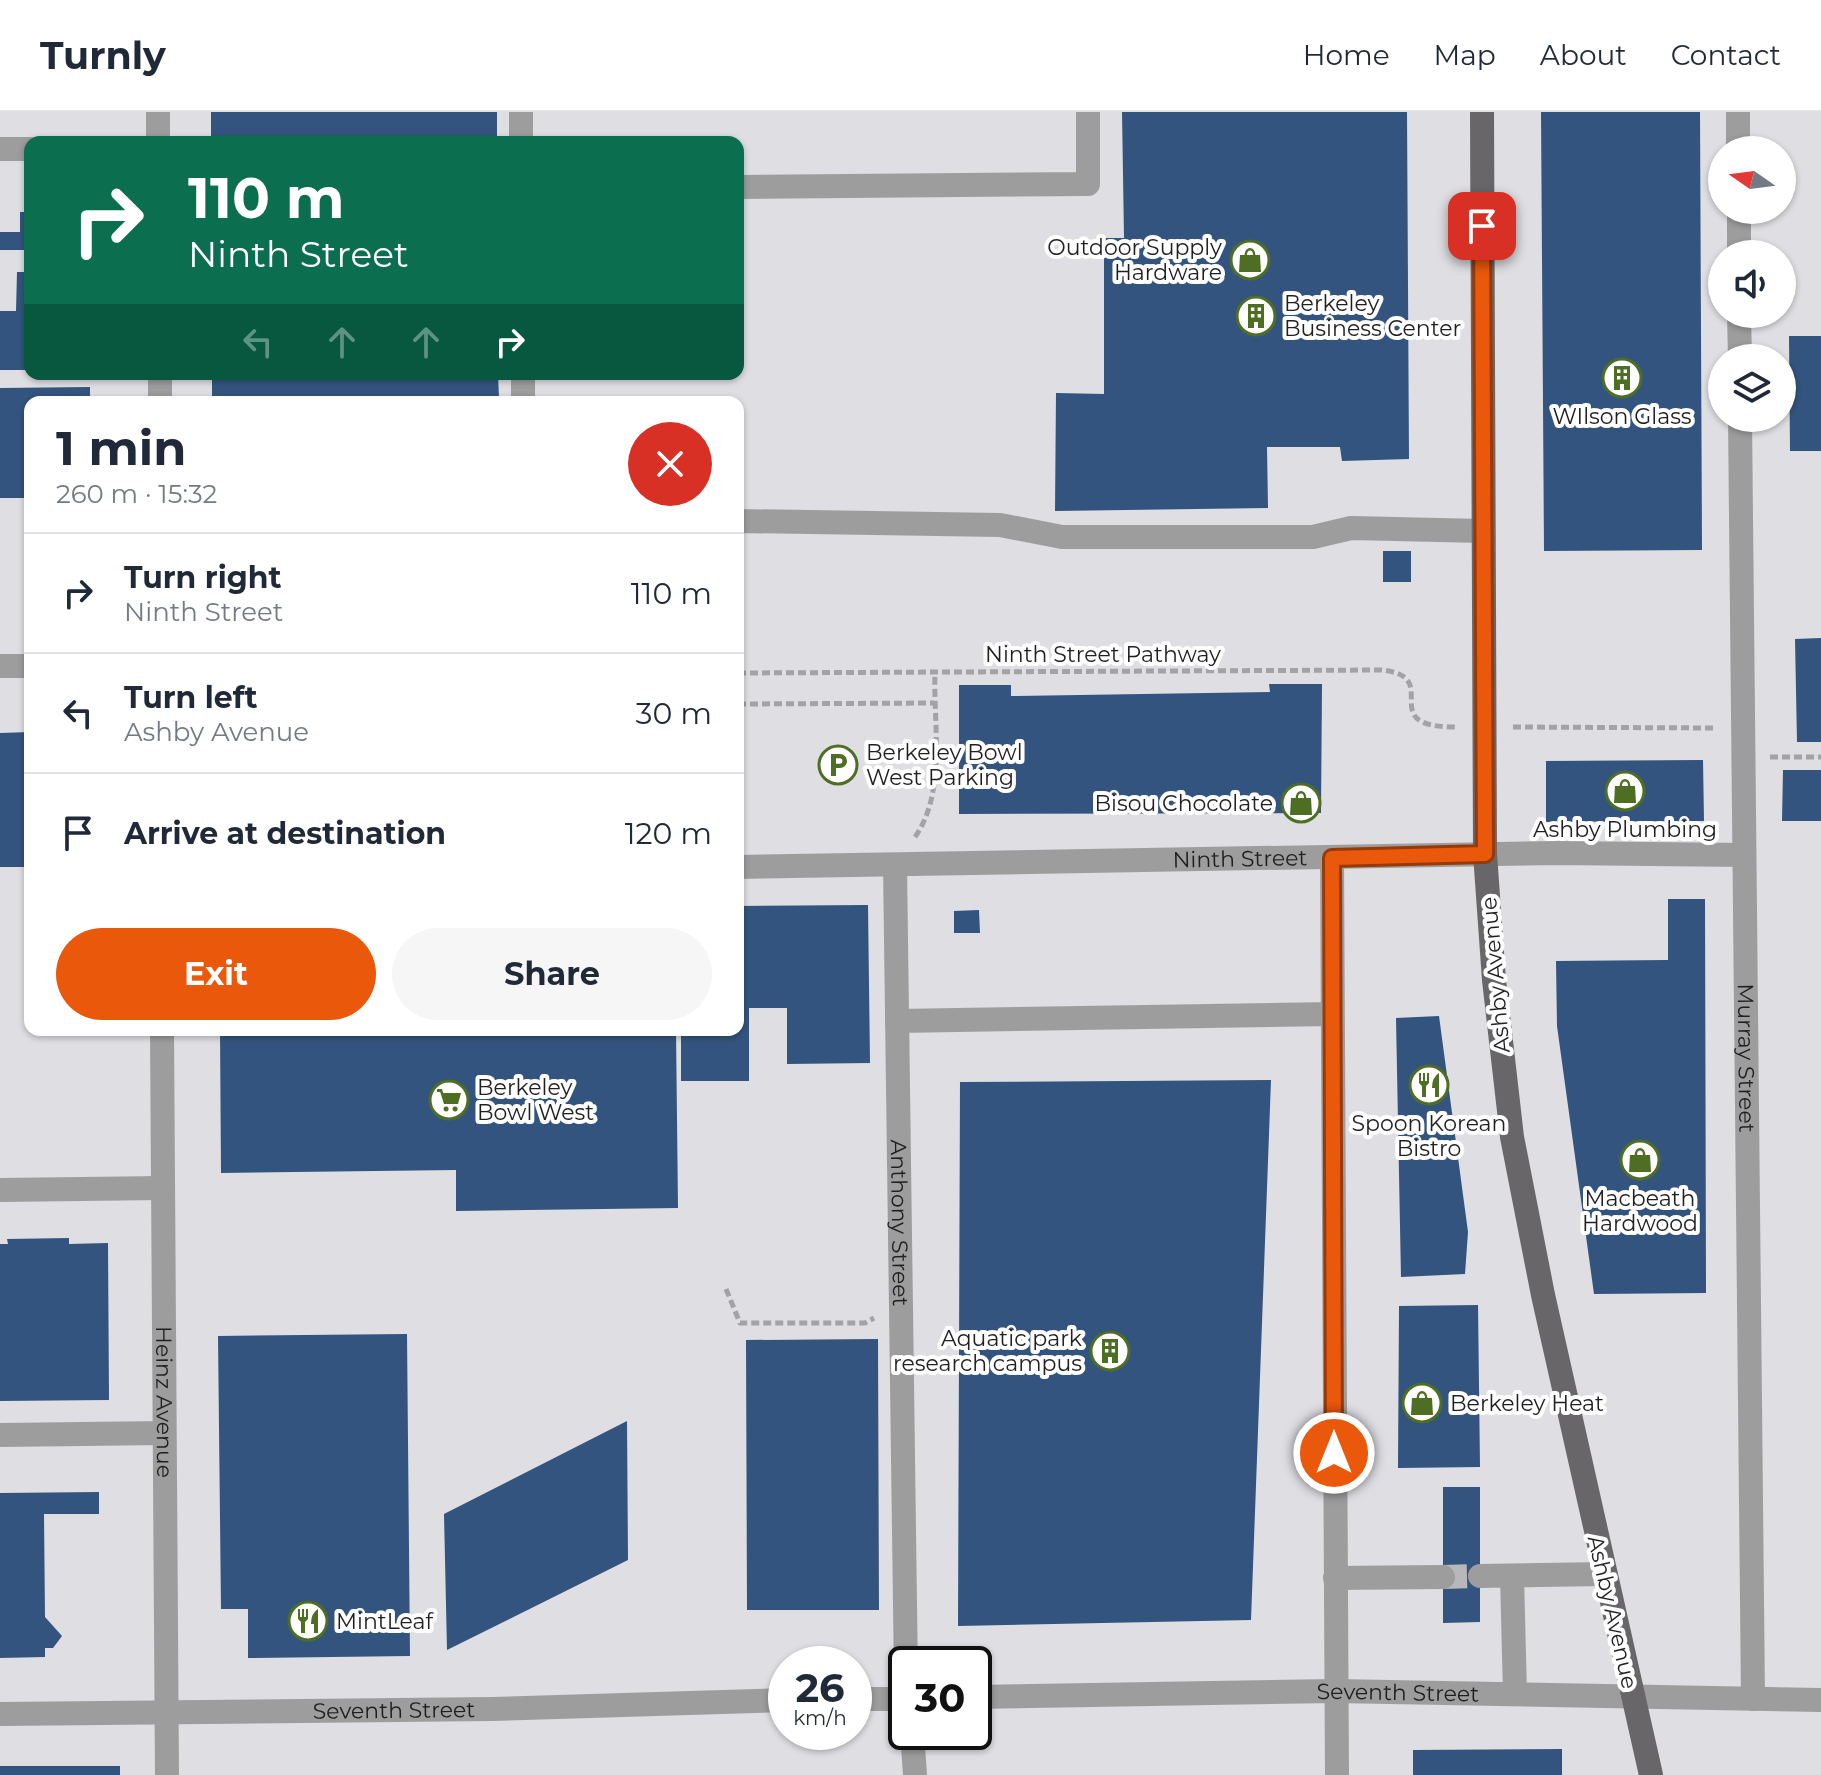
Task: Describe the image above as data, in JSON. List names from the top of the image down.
{
  "streets": {
    "main road": ["Ashby Avenue"],
    "street": [
      "Ninth Street",
      "Murray Street",
      "Anthony Street",
      "Heinz Avenue",
      "Seventh Street"
    ],
    "path": ["Ninth Street Pathway"]
  },
  "crossings": [
    ["Ninth Street", "Ashby Avenue"],
    ["Ninth Street", "Murray Street"],
    ["Ninth Street", "Anthony Street"],
    ["Ashby Avenue", "Seventh Street"],
    ["Murray Street", "Seventh Street"],
    ["Heinz Avenue", "Seventh Street"]
  ],
  "places": {
    "shop": [
      "Outdoor Supply Hardware",
      "Ashby Plumbing",
      "Bisou Chocolate",
      "Macbeath Hardwood",
      "Berkeley Heat"
    ],
    "building": ["Berkeley Business Center", "WIlson Glass", "Aquatic park research campus"],
    "parking": ["Berkeley Bowl West Parking"],
    "restaurant": ["Spoon Korean Bistro", "MintLeaf"],
    "supermarket": ["Berkeley Bowl West"]
  },
  "north": "left",
  "page": {
    "header": "Turnly",
    "nav": [
      "Home",
      "Map",
      "About",
      "Contact"
    ],
    "turn": ["110 m", "Ninth Street"],
    "heading": ["1 min", "260 m · 15:32"],
    "list": [
      {
        "name": "Turn right",
        "note": "Ninth Street",
        "value": "110 m"
      },
      {
        "name": "Turn left",
        "note": "Ashby Avenue",
        "value": "30 m"
      },
      {
        "name": "Arrive at destination",
        "value": "120 m"
      }
    ],
    "buttons": ["Exit", "Share"],
    "speed": "26 km/h",
    "limit": "30"
  }
}
